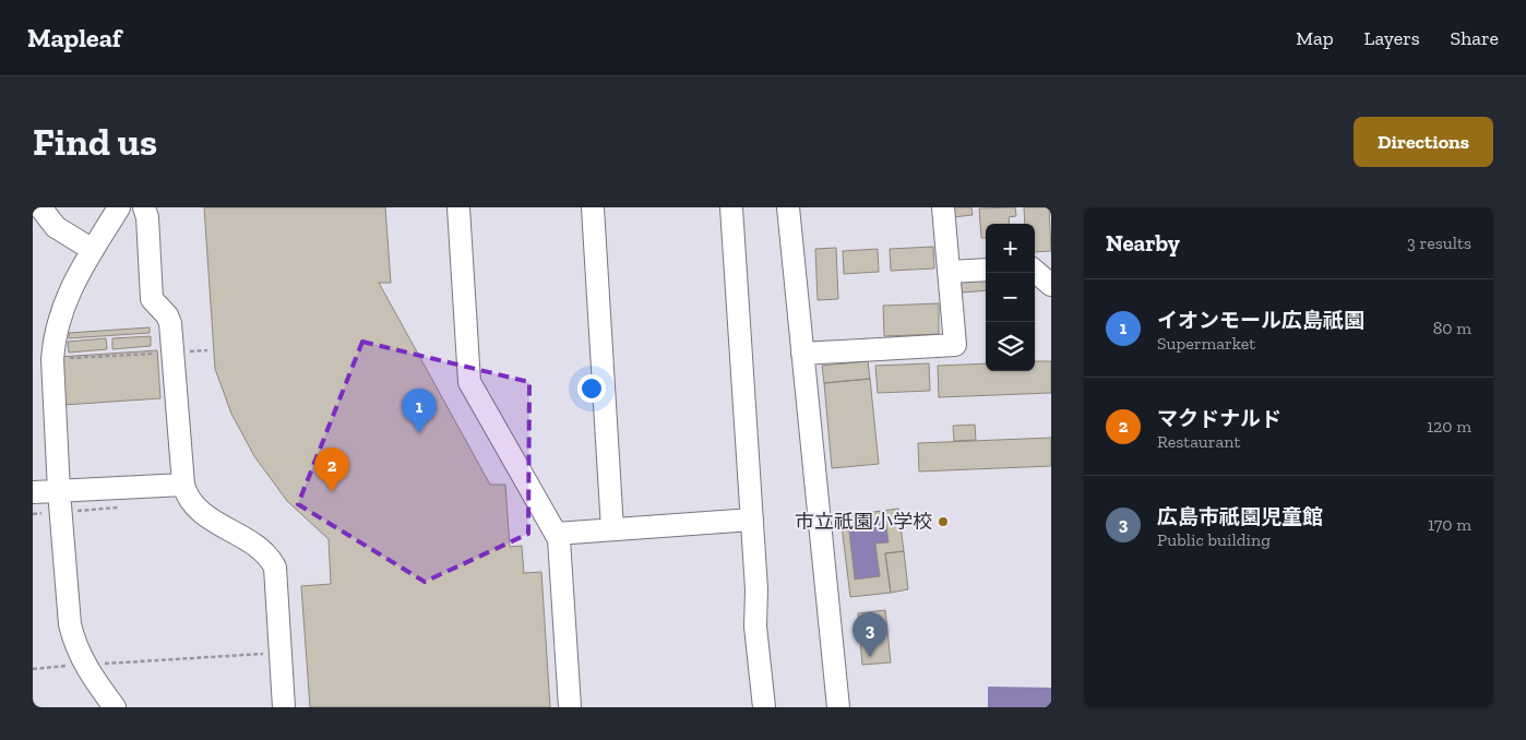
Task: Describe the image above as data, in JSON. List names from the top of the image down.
{
  "places": ["市立祇園小学校"],
  "page": {
    "header": "Mapleaf",
    "nav": ["Map", "Layers", "Share"],
    "buttons": "Directions",
    "title": "Find us",
    "heading": ["Nearby", "3 results"],
    "map_buttons": ["+", "−"],
    "list": [
      {
        "mark": "1",
        "name": "イオンモール広島祇園",
        "note": "Supermarket",
        "value": "80 m"
      },
      {
        "mark": "2",
        "name": "マクドナルド",
        "note": "Restaurant",
        "value": "120 m"
      },
      {
        "mark": "3",
        "name": "広島市祇園児童館",
        "note": "Public building",
        "value": "170 m"
      }
    ],
    "pins": ["1", "2", "3"]
  }
}
